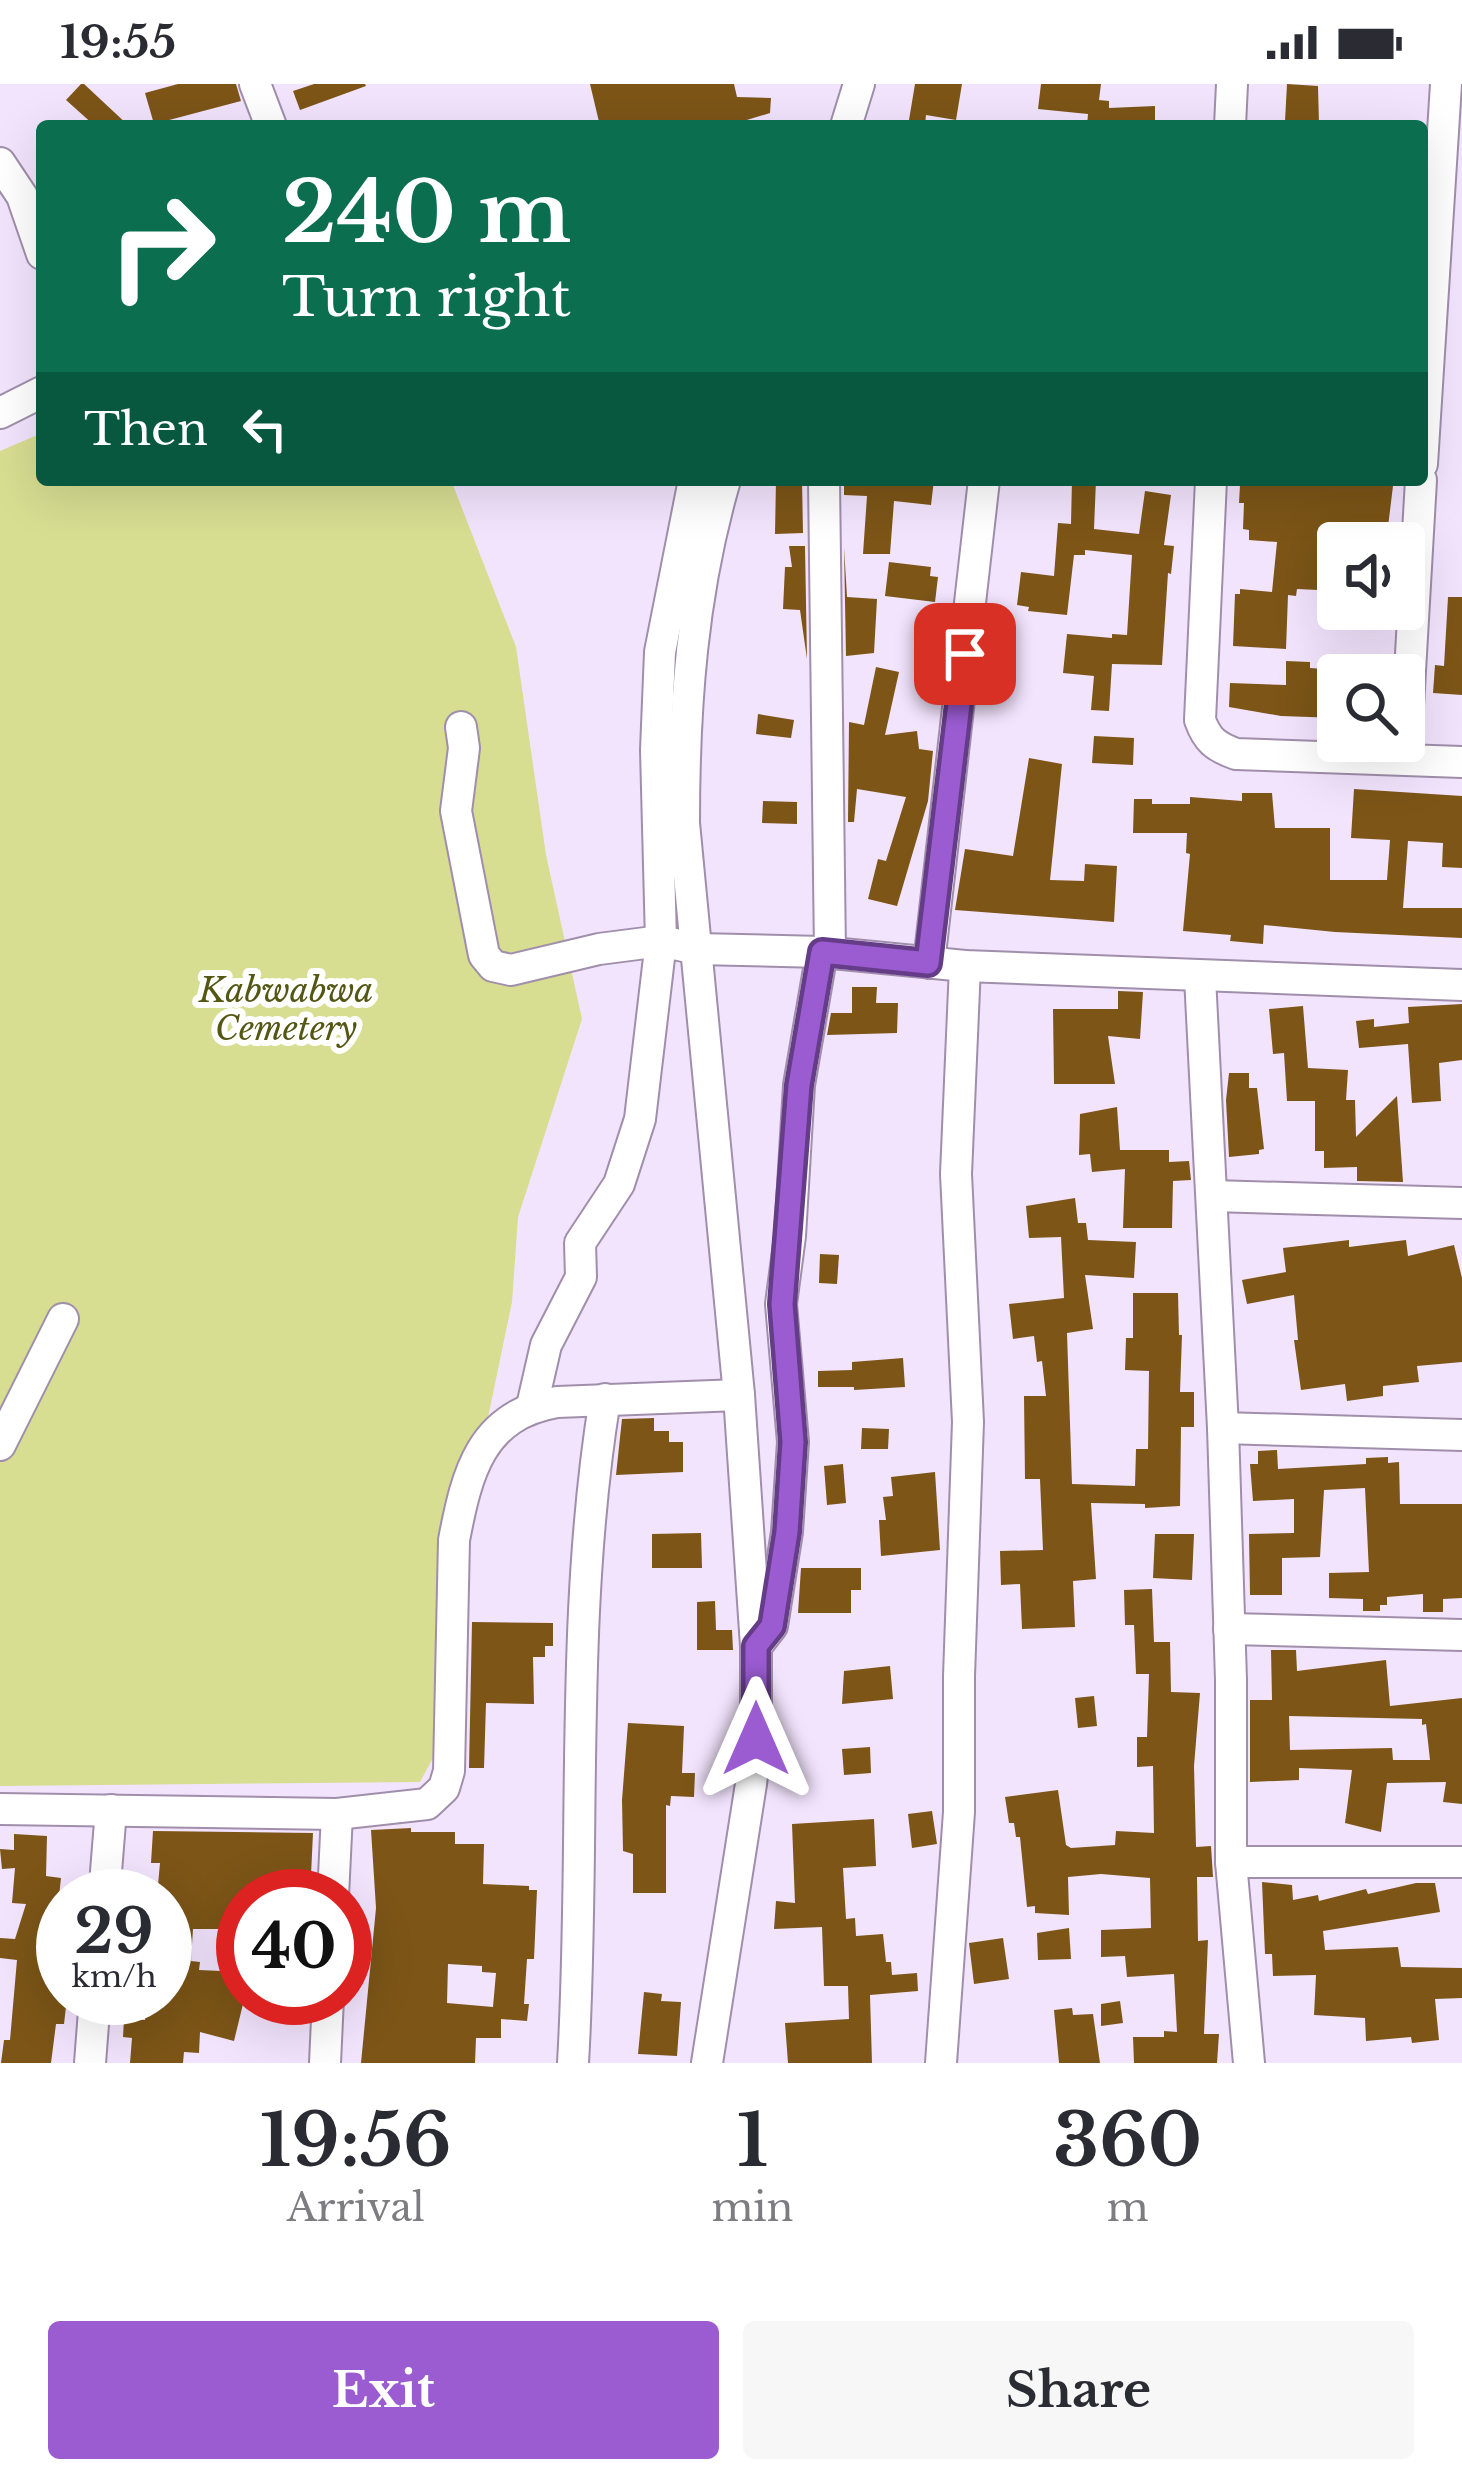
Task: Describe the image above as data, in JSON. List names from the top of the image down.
{
  "parks": ["Kabwabwa Cemetery"],
  "page": {
    "status": "19:55",
    "turn": ["240 m", "Turn right"],
    "then": "Then",
    "speed": "29 km/h",
    "limit": "40",
    "eta": [
      "19:56",
      "Arrival",
      "1",
      "min",
      "360",
      "m"
    ],
    "buttons": ["Exit", "Share"]
  }
}
